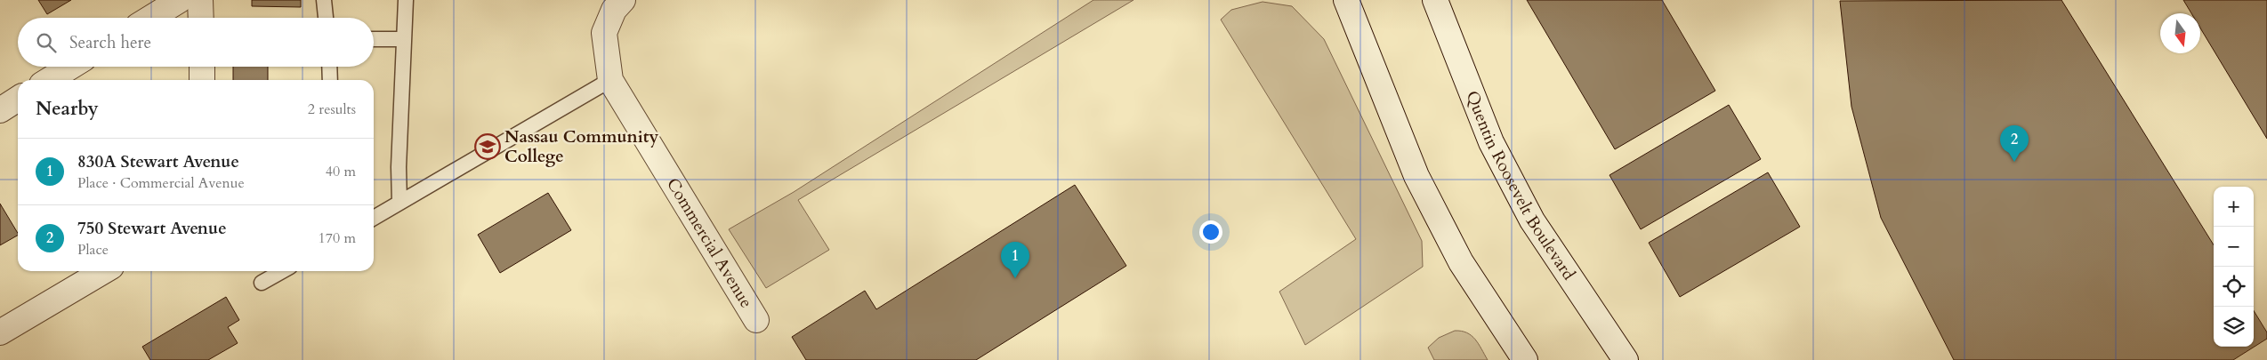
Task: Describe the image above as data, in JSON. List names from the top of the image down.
{
  "streets": {
    "street": ["Quentin Roosevelt Boulevard", "Commercial Avenue"]
  },
  "places": {
    "school or university": ["Nassau Community College"]
  },
  "north": "bottom",
  "page": {
    "search": "Search here",
    "heading": ["Nearby", "2 results"],
    "pins": ["2", "1"],
    "list": [
      {
        "mark": "1",
        "name": "830A Stewart Avenue",
        "note": "Place · Commercial Avenue",
        "value": "40 m"
      },
      {
        "mark": "2",
        "name": "750 Stewart Avenue",
        "note": "Place",
        "value": "170 m"
      }
    ],
    "map_buttons": ["+", "−"]
  }
}
